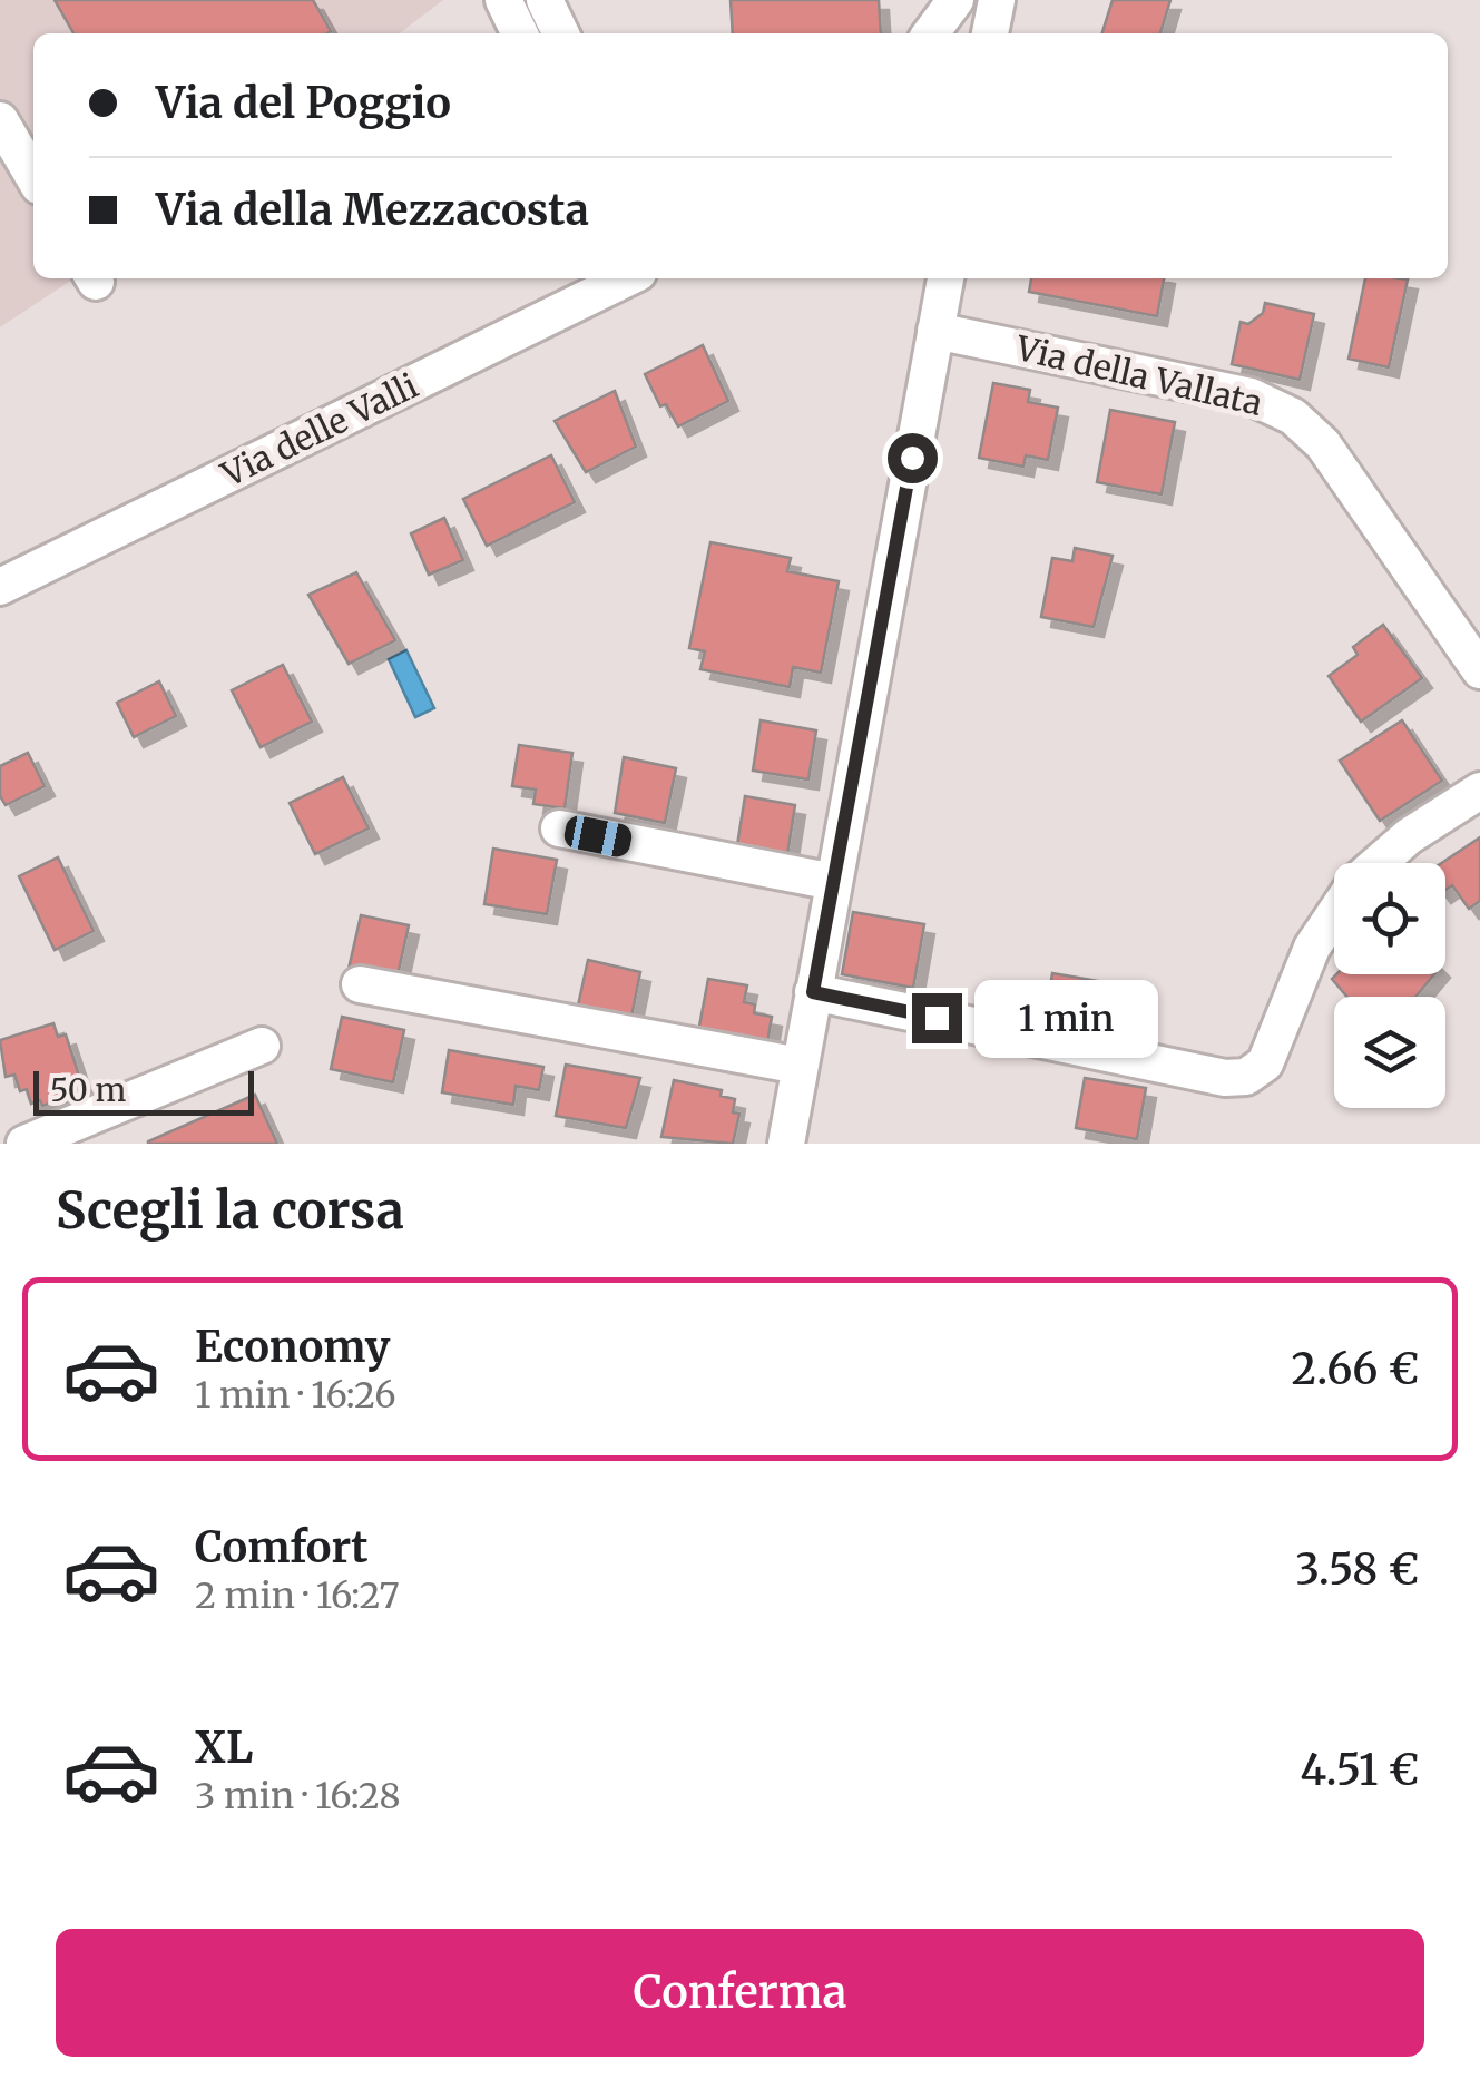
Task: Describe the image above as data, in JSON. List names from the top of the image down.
{
  "streets": {
    "street": ["Via della Vallata", "Via delle Valli"]
  },
  "scale_bar": "50 m",
  "page": {
    "banner": ["Via del Poggio", "Via della Mezzacosta"],
    "bubble": "1 min",
    "scale": "50 m",
    "heading": "Scegli la corsa",
    "list": [
      {
        "name": "Economy",
        "note": "1 min · 16:26",
        "value": "2.66 €"
      },
      {
        "name": "Comfort",
        "note": "2 min · 16:27",
        "value": "3.58 €"
      },
      {
        "name": "XL",
        "note": "3 min · 16:28",
        "value": "4.51 €"
      }
    ],
    "buttons": "Conferma"
  }
}
